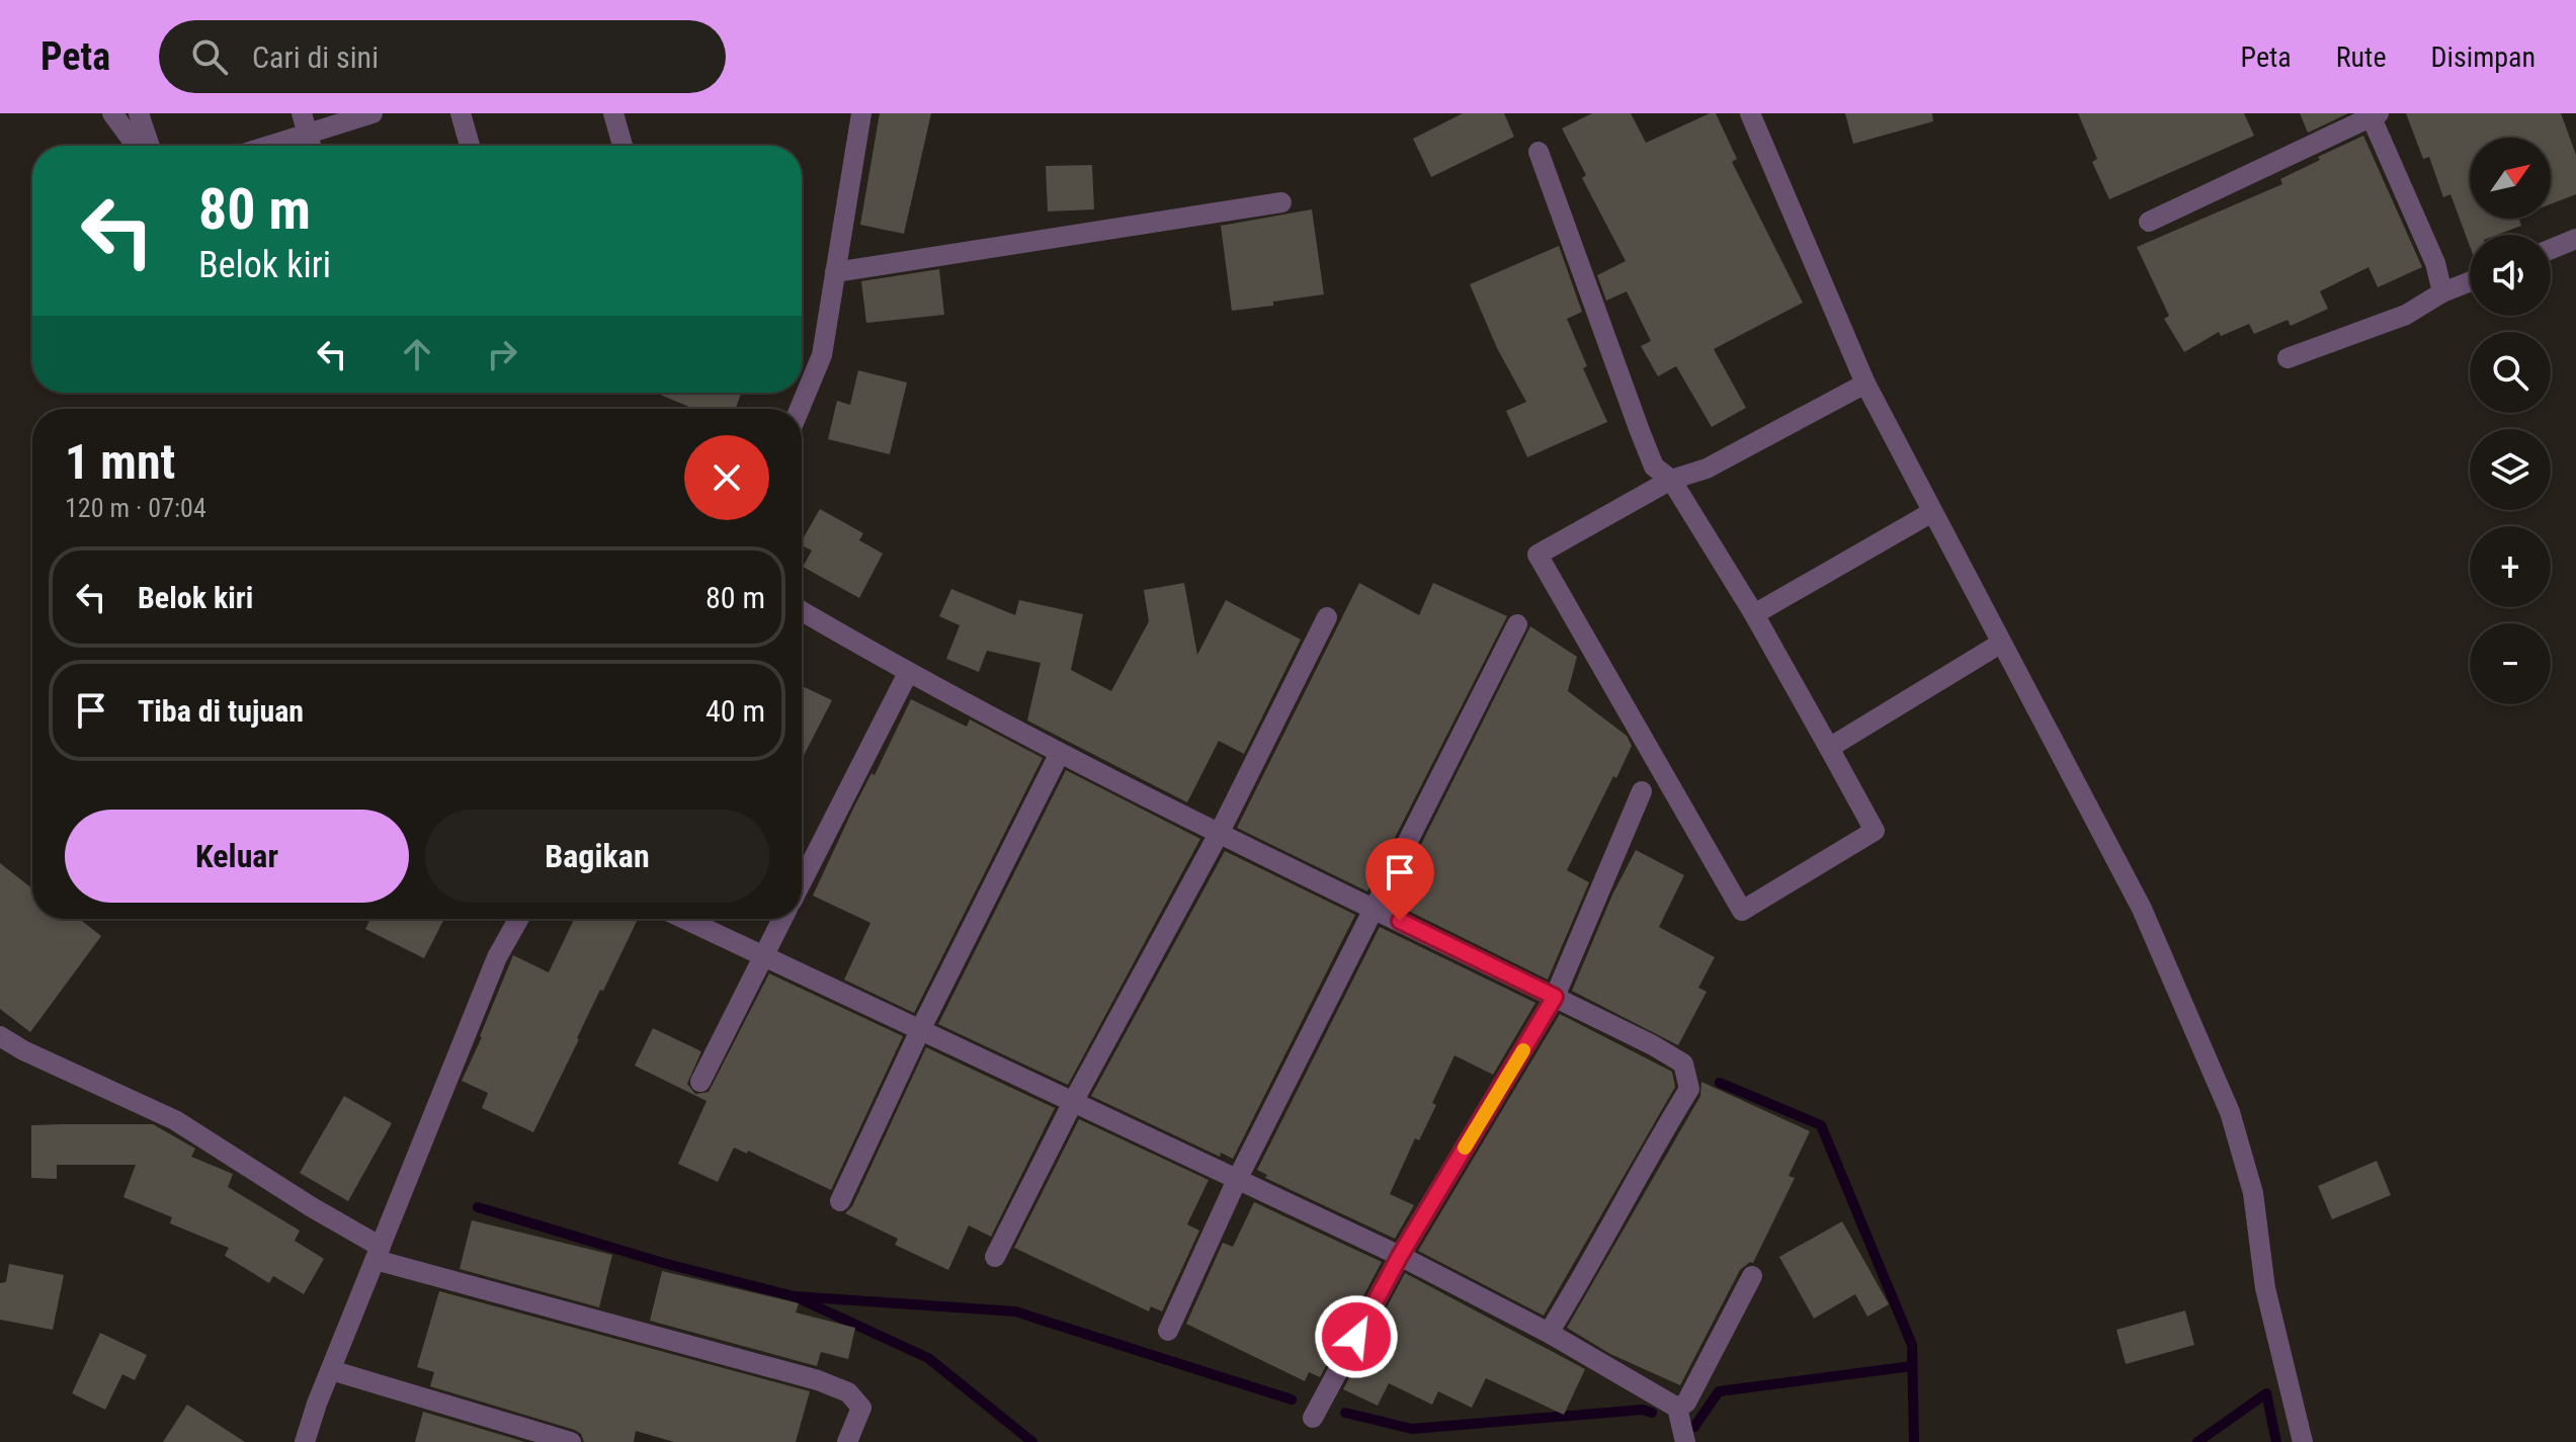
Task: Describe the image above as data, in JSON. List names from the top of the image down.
{
  "north": "top right",
  "page": {
    "header": "Peta",
    "search": "Cari di sini",
    "nav": ["Peta", "Rute", "Disimpan"],
    "map_buttons": ["+", "−"],
    "turn": ["80 m", "Belok kiri"],
    "heading": ["1 mnt", "120 m · 07:04"],
    "list": [
      {
        "name": "Belok kiri",
        "value": "80 m"
      },
      {
        "name": "Tiba di tujuan",
        "value": "40 m"
      }
    ],
    "buttons": ["Keluar", "Bagikan"]
  }
}
